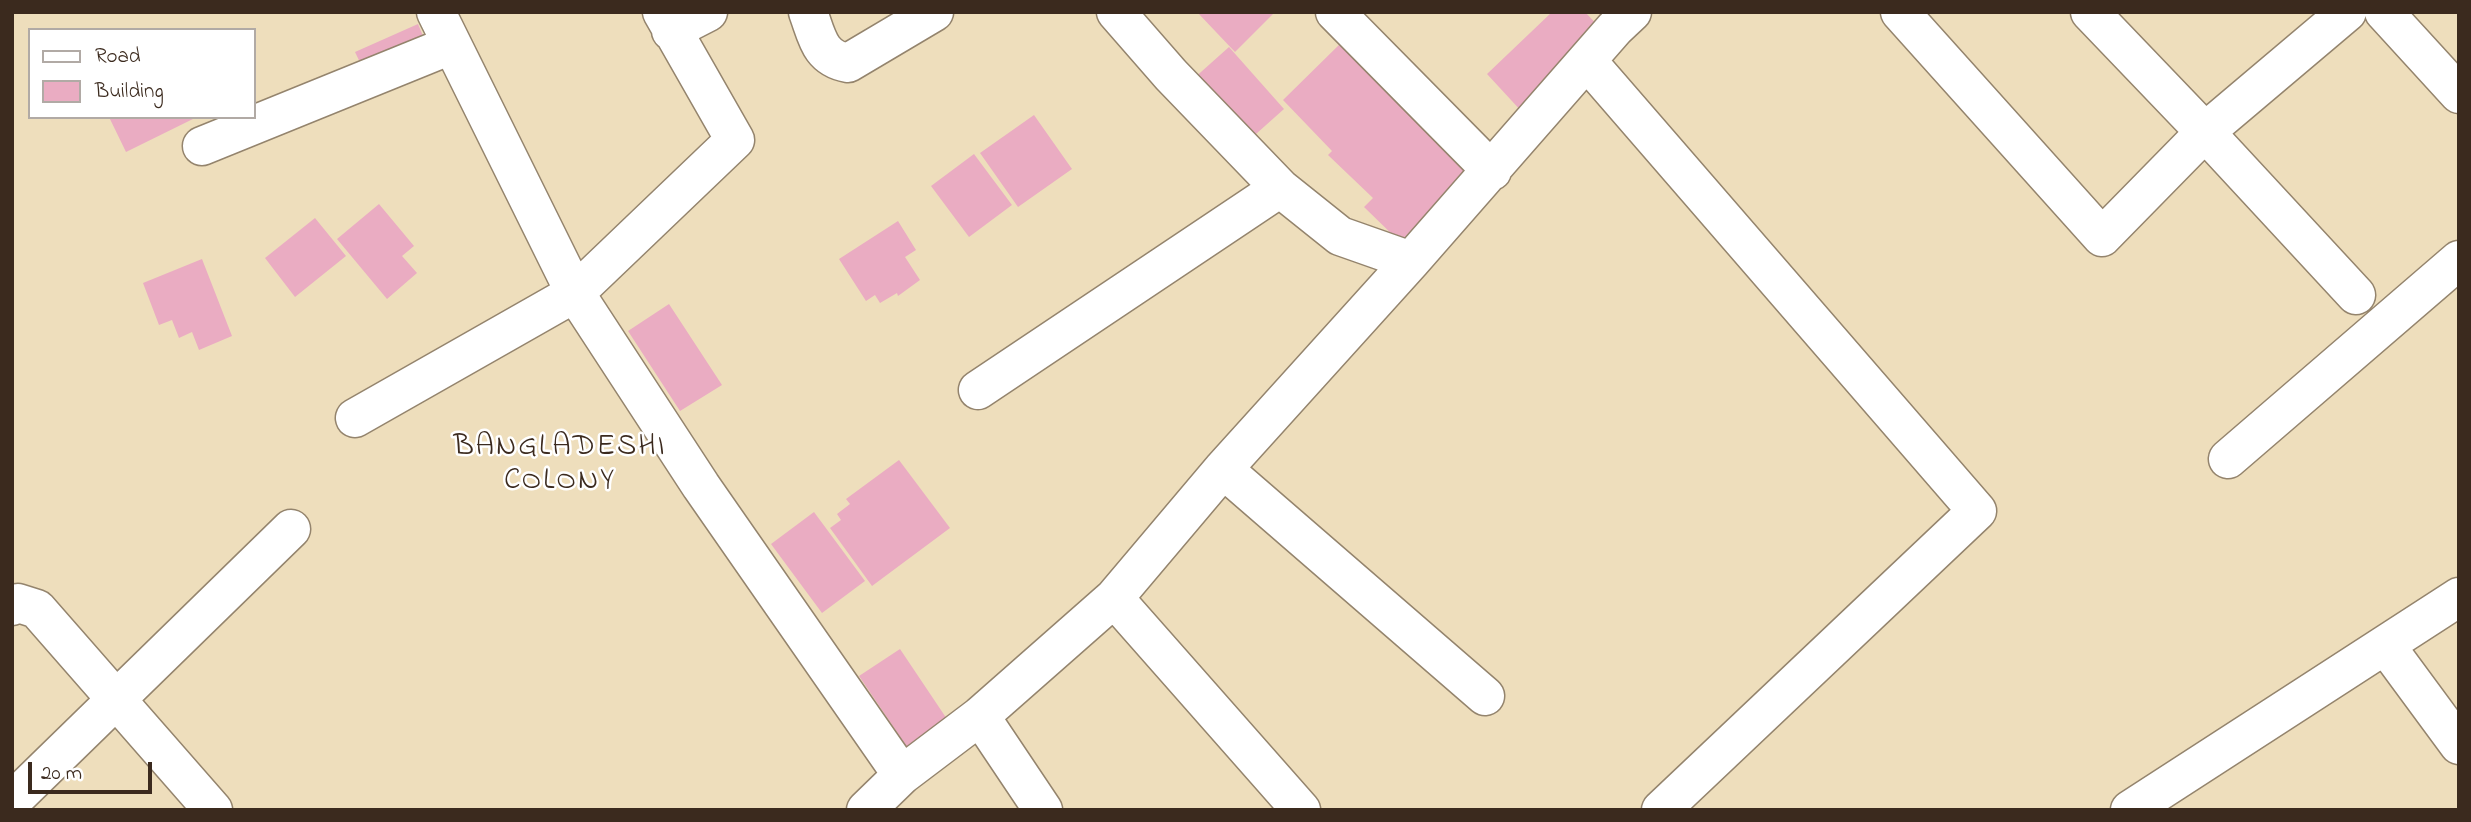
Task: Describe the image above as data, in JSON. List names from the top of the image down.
{
  "districts": ["BANGLADESHI COLONY"],
  "legend": ["Road", "Building"],
  "scale_bar": "20 m"
}
